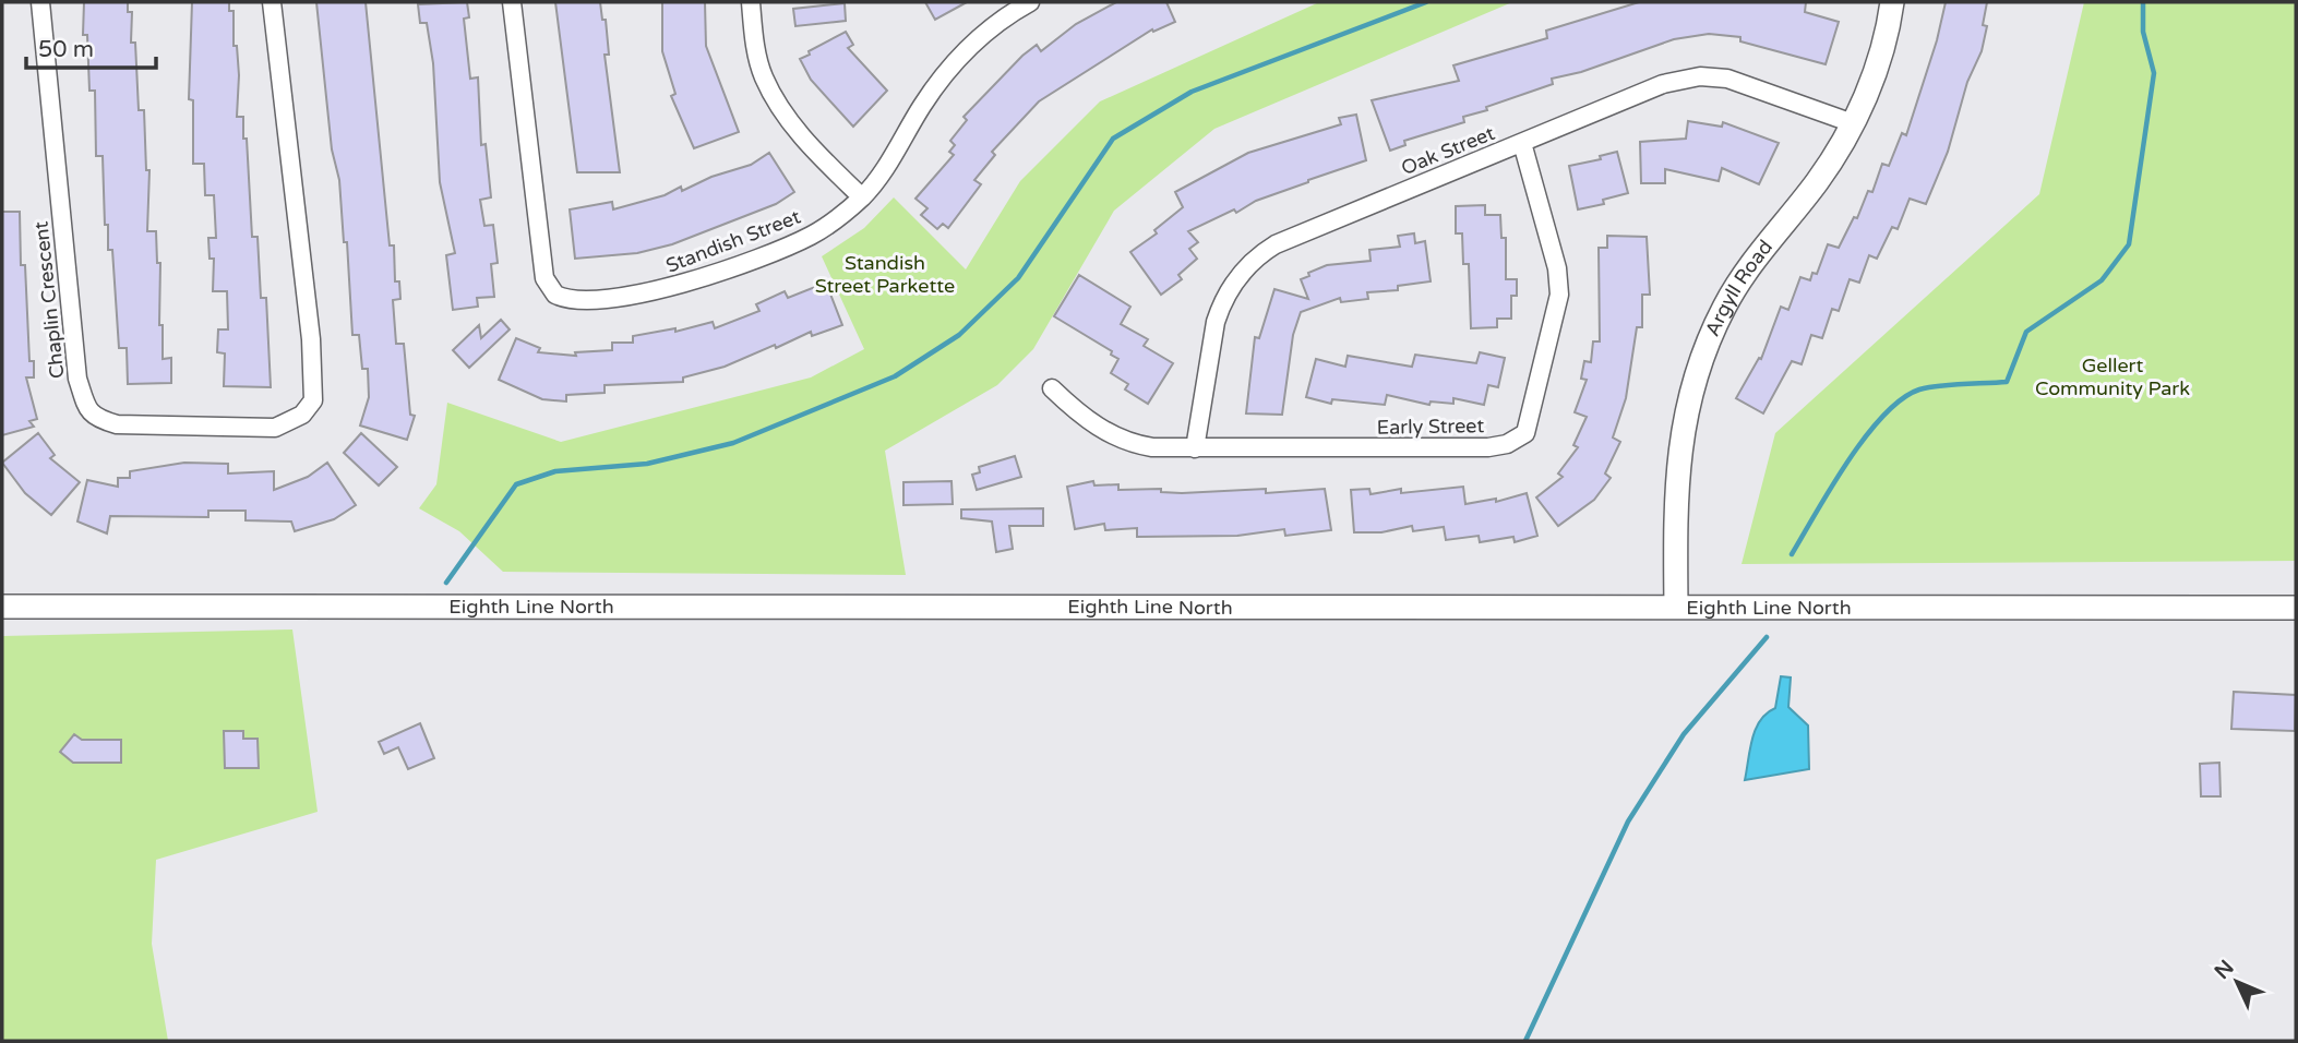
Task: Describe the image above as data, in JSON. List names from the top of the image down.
{
  "streets": {
    "street": [
      "Oak Street",
      "Standish Street",
      "Argyll Road",
      "Chaplin Crescent",
      "Early Street",
      "Eighth Line North"
    ]
  },
  "crossings": [
    ["Oak Street", "Argyll Road"],
    ["Oak Street", "Early Street"],
    ["Argyll Road", "Eighth Line North"]
  ],
  "parks": ["Standish Street Parkette", "Gellert Community Park"],
  "scale_bar": "50 m",
  "north": "top left"
}
